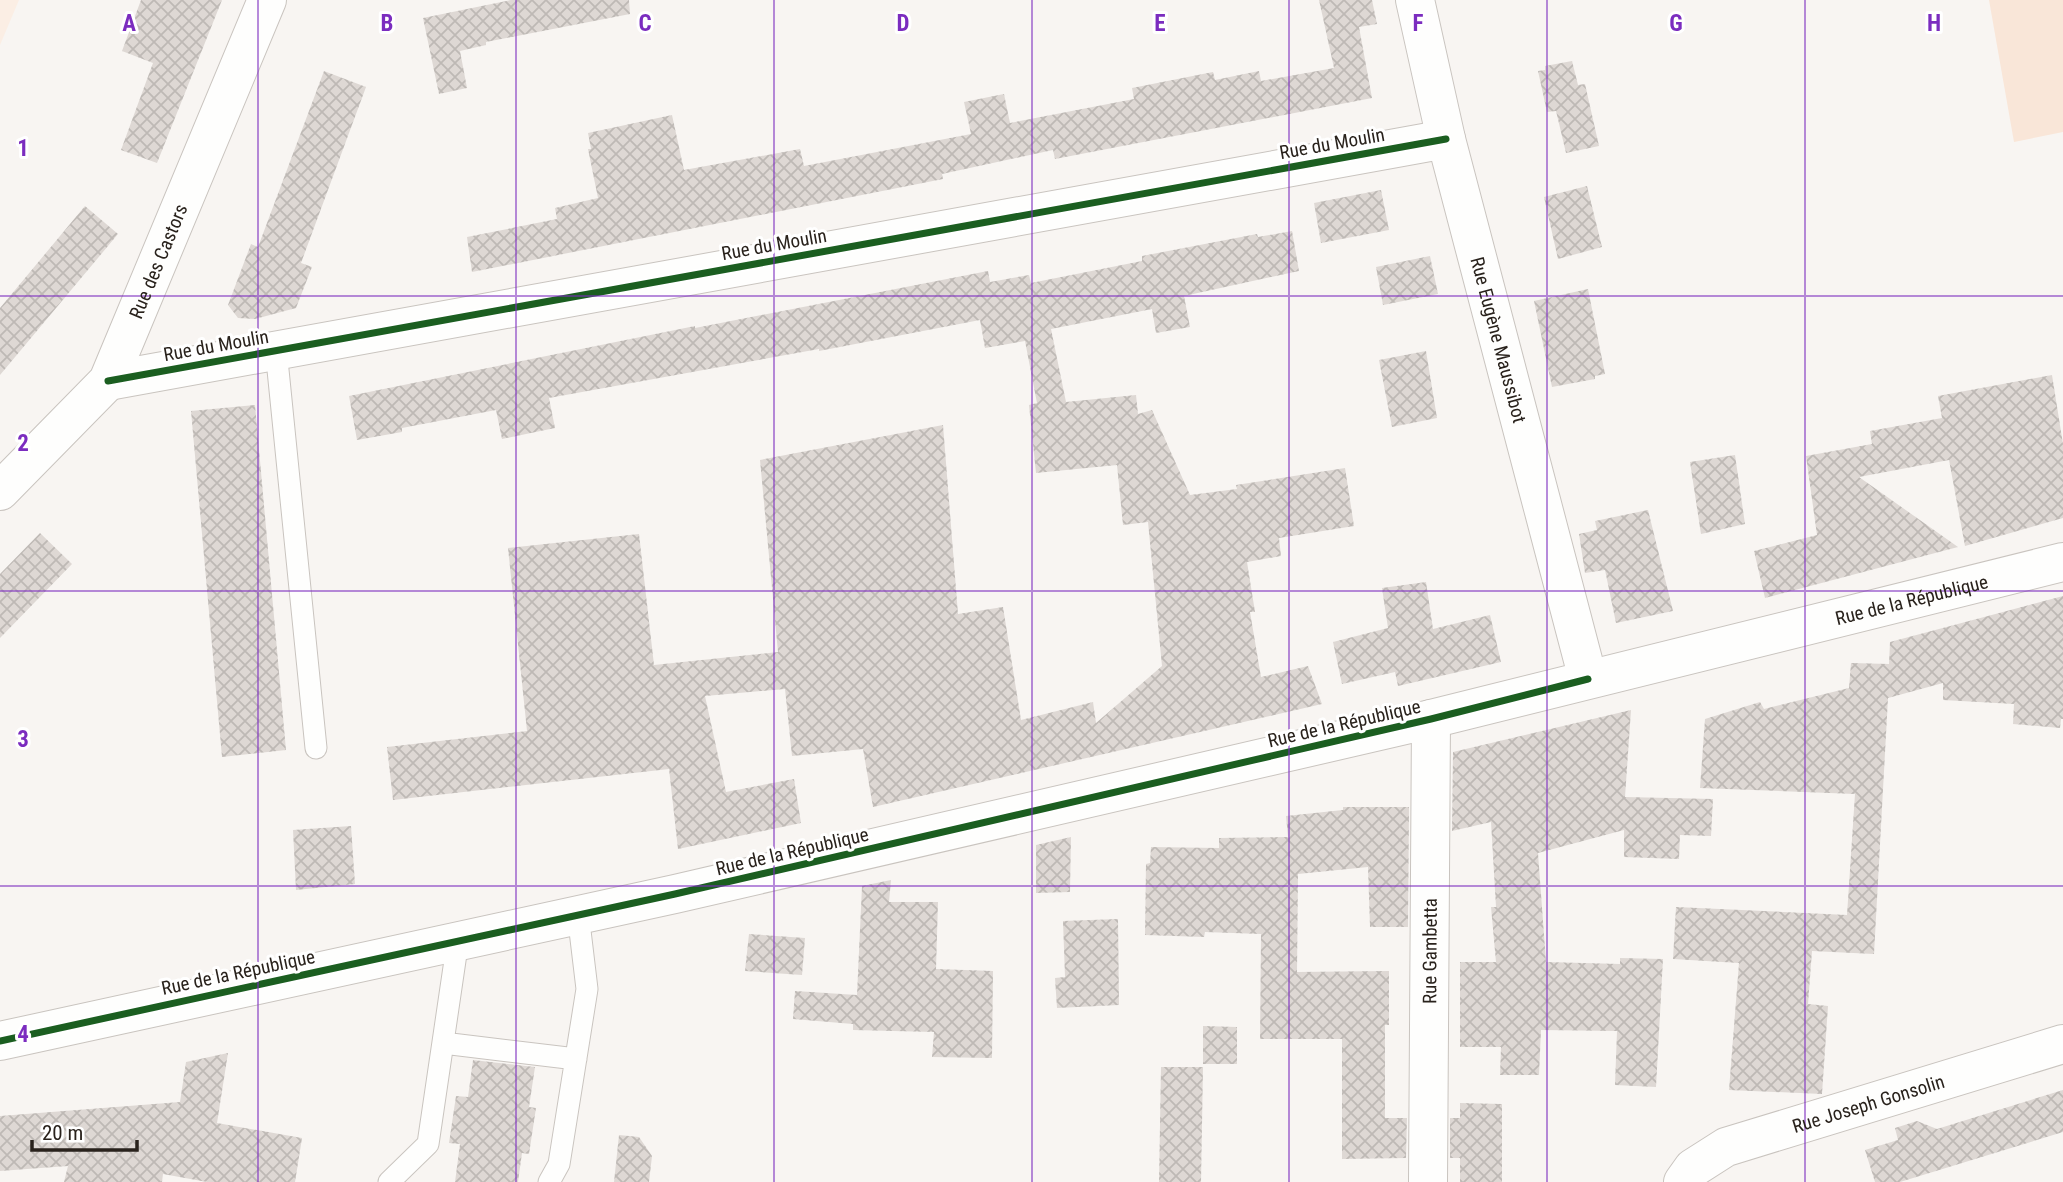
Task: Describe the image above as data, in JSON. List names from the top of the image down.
{
  "streets": {
    "street": [
      "Rue du Moulin",
      "Rue des Castors",
      "Rue Eugène Maussibot",
      "Rue de la République",
      "Rue Gambetta",
      "Rue Joseph Gonsolin"
    ]
  },
  "crossings": [
    ["Rue du Moulin", "Rue des Castors"],
    ["Rue du Moulin", "Rue Eugène Maussibot"],
    ["Rue Eugène Maussibot", "Rue de la République"],
    ["Rue de la République", "Rue Gambetta"]
  ],
  "scale_bar": "20 m",
  "grid": {
    "columns": [
      "A",
      "B",
      "C",
      "D",
      "E",
      "F",
      "G",
      "H"
    ],
    "rows": [
      "1",
      "2",
      "3",
      "4"
    ]
  }
}
